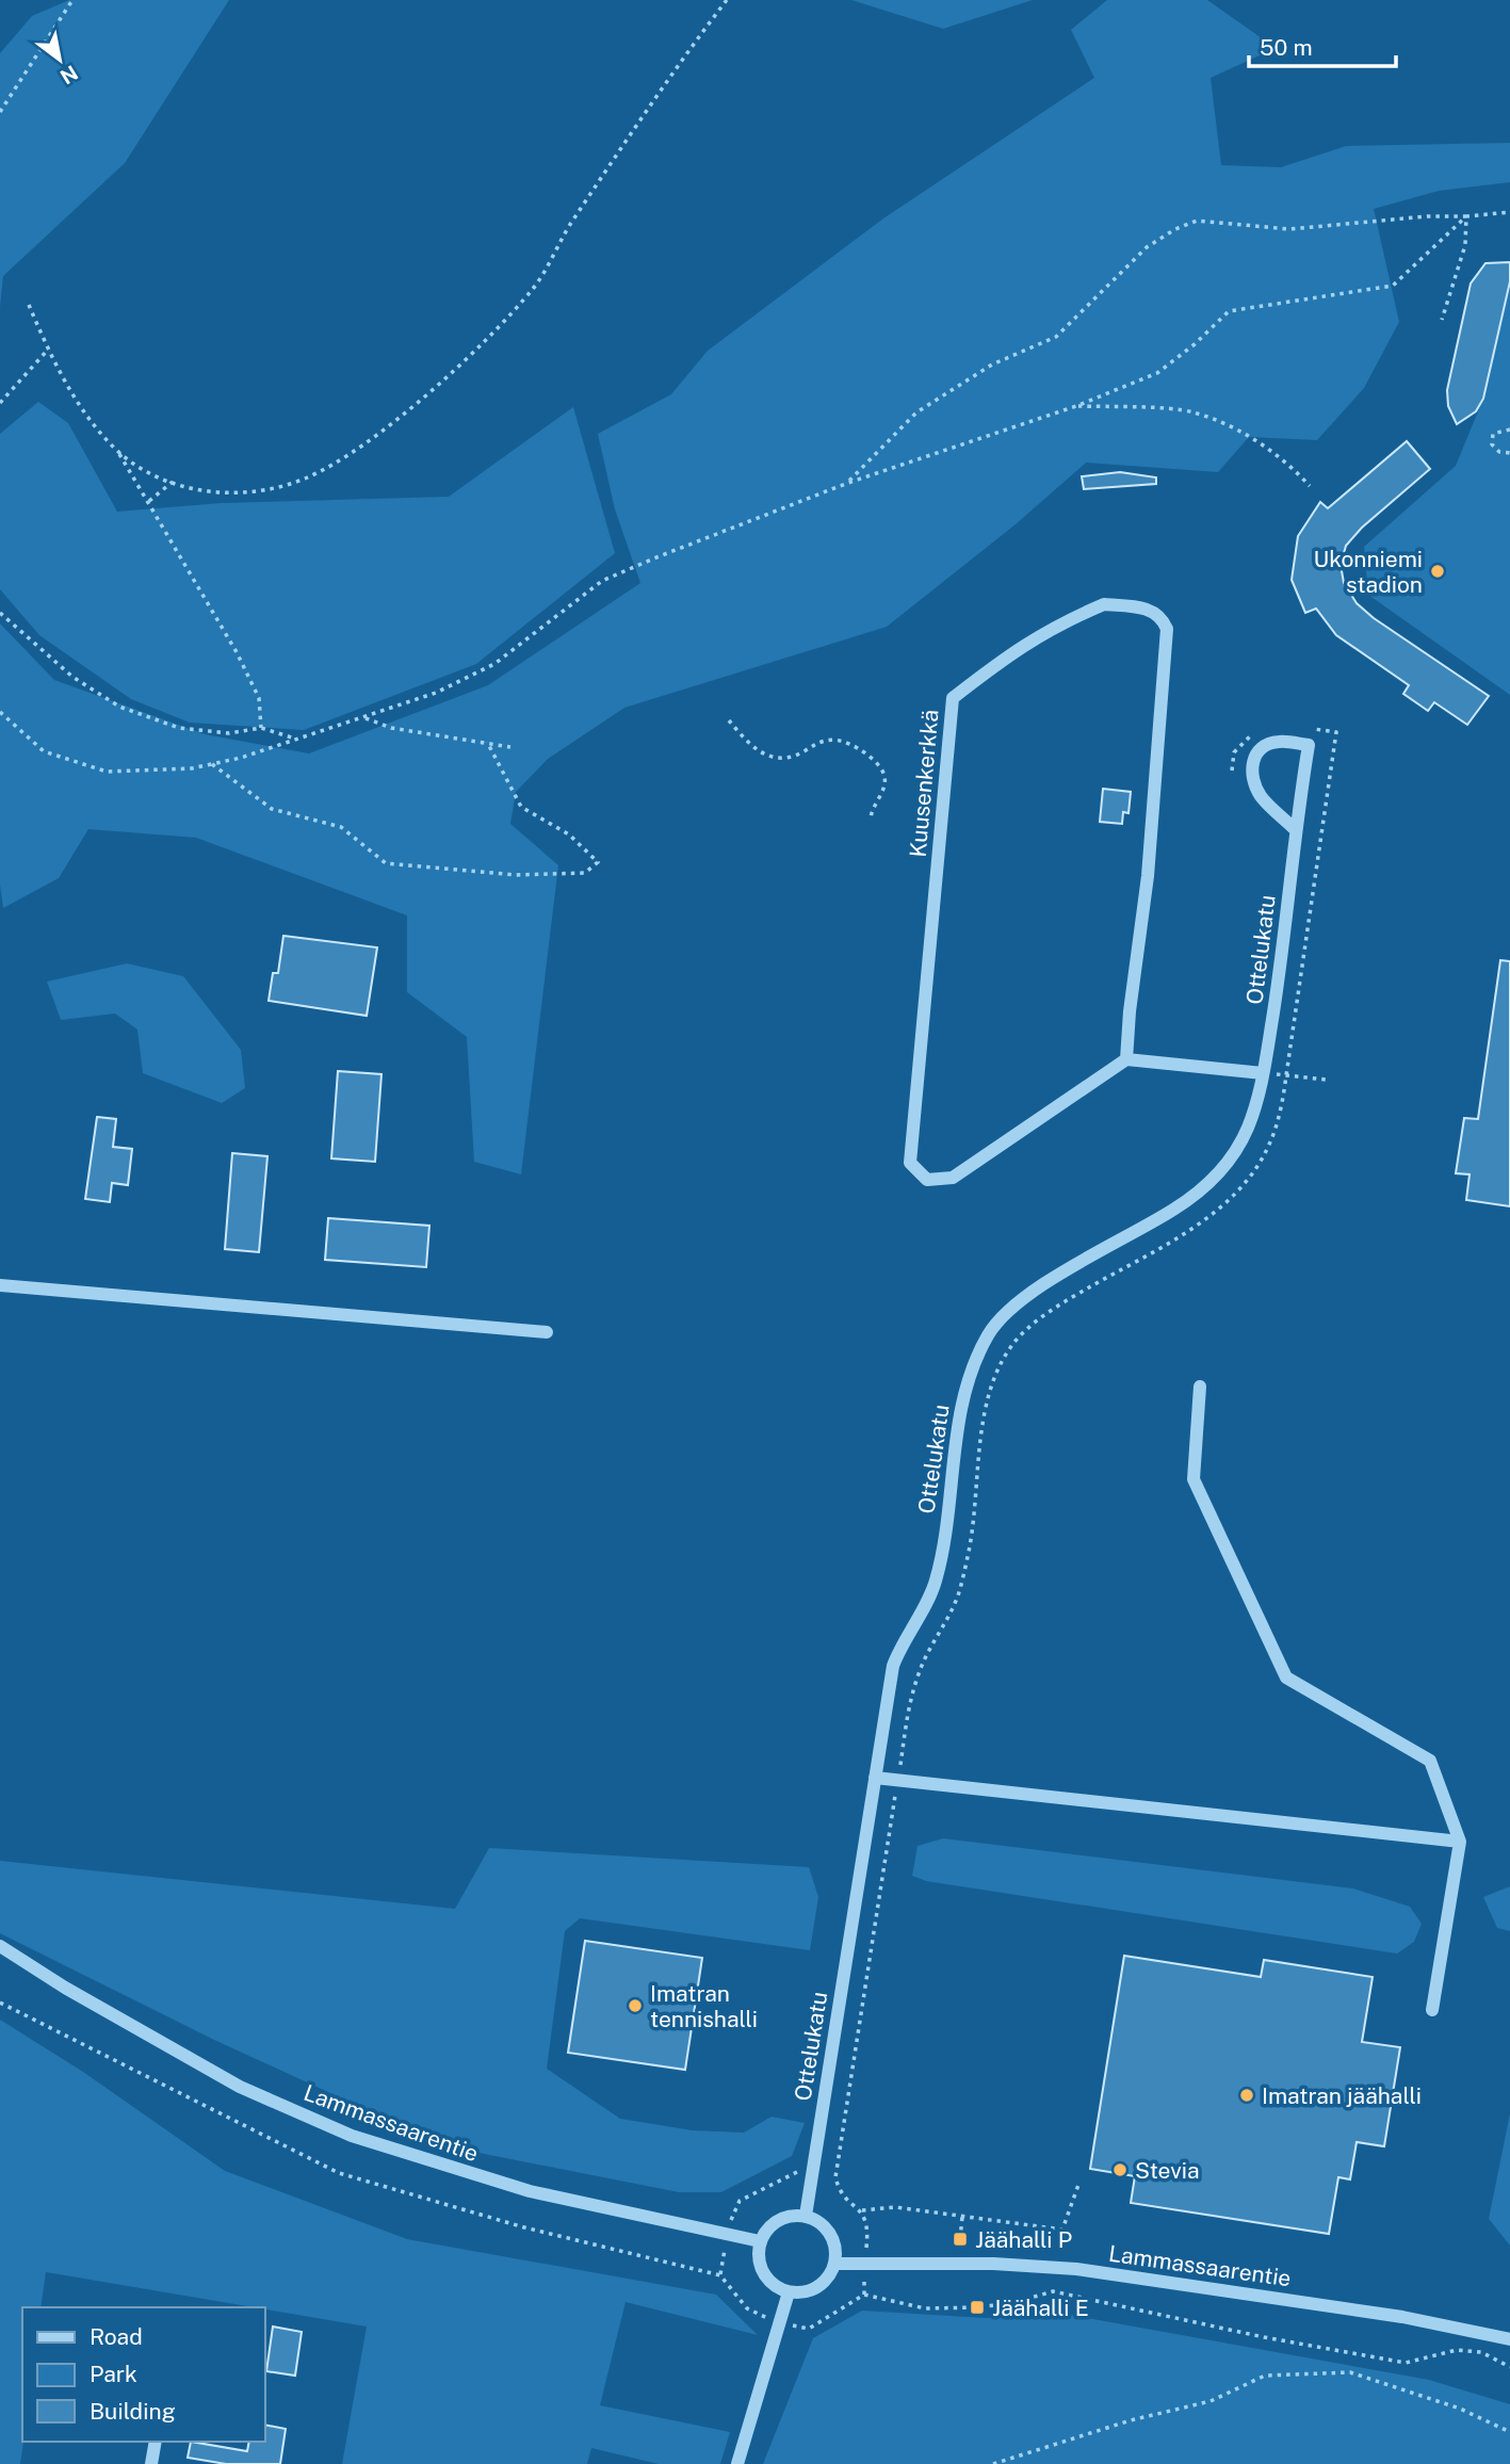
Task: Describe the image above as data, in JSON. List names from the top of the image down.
{
  "streets": {
    "street": ["Kuusenkerkkä", "Ottelukatu", "Lammassaarentie"]
  },
  "crossings": [
    ["Ottelukatu", "Lammassaarentie"]
  ],
  "places": {
    "other": [
      "Ukonniemi stadion",
      "Imatran tennishalli",
      "Imatran jäähalli",
      "Stevia"
    ],
    "transit": ["Jäähalli P", "Jäähalli E"]
  },
  "legend": ["Road", "Park", "Building"],
  "scale_bar": "50 m",
  "north": "bottom right"
}
